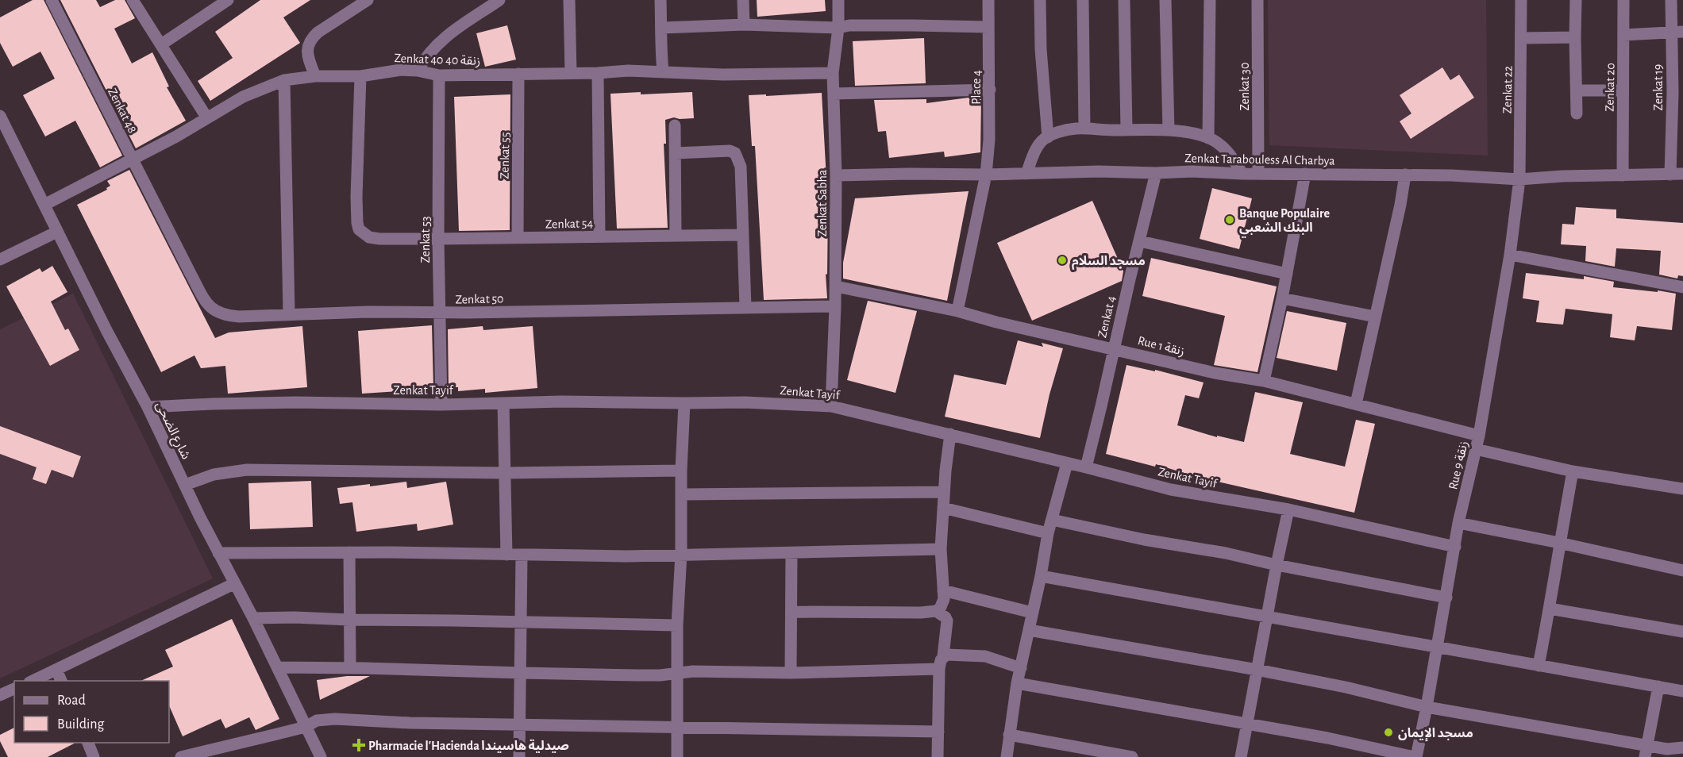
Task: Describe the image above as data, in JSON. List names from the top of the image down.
{
  "streets": {
    "street": [
      "Zenkat 40 زنقة 40",
      "Zenkat 30",
      "Place 4",
      "Zenkat 20",
      "Zenkat 19",
      "Zenkat 22",
      "Zenkat 48",
      "Zenkat 55",
      "Zenkat Tarabouless Al Charbya",
      "Zenkat Sabha",
      "Zenkat 54",
      "Zenkat 53",
      "Zenkat 50",
      "Zenkat 4",
      "Rue 1 زنقة",
      "Zenkat Tayif",
      "شارع الضحى",
      "Rue 9 زنقة"
    ]
  },
  "crossings": [
    ["Zenkat 40 زنقة 40", "Zenkat 48"],
    ["Zenkat 40 زنقة 40", "Zenkat 55"],
    ["Zenkat 40 زنقة 40", "Zenkat Sabha"],
    ["Zenkat 40 زنقة 40", "Zenkat 54"],
    ["Zenkat 40 زنقة 40", "Zenkat 53"],
    ["Zenkat 40 زنقة 40", "شارع الضحى"],
    ["Zenkat 30", "Zenkat Tarabouless Al Charbya"],
    ["Place 4", "Zenkat Tarabouless Al Charbya"],
    ["Place 4", "Rue 1 زنقة"],
    ["Zenkat 20", "Zenkat Tarabouless Al Charbya"],
    ["Zenkat 19", "Zenkat Tarabouless Al Charbya"],
    ["Zenkat 22", "Zenkat Tarabouless Al Charbya"],
    ["Zenkat 22", "Rue 9 زنقة"],
    ["Zenkat 48", "Zenkat 50"],
    ["Zenkat 55", "Zenkat 54"],
    ["Zenkat Tarabouless Al Charbya", "Zenkat Sabha"],
    ["Zenkat Tarabouless Al Charbya", "Zenkat 4"],
    ["Zenkat Tarabouless Al Charbya", "Rue 9 زنقة"],
    ["Zenkat Sabha", "Zenkat 50"],
    ["Zenkat Sabha", "Rue 1 زنقة"],
    ["Zenkat Sabha", "Zenkat Tayif"],
    ["Zenkat 54", "Zenkat 53"],
    ["Zenkat 53", "Zenkat 50"],
    ["Zenkat 53", "Zenkat Tayif"],
    ["Zenkat 4", "Rue 1 زنقة"],
    ["Zenkat 4", "Zenkat Tayif"],
    ["Rue 1 زنقة", "Rue 9 زنقة"],
    ["Zenkat Tayif", "شارع الضحى"],
    ["Zenkat Tayif", "Rue 9 زنقة"]
  ],
  "places": {
    "other": ["Banque Populaire البنك الشعبي", "مسجد السلام", "مسجد الإيمان"],
    "health": ["Pharmacie l'Hacienda صيدلية هاسيندا"]
  },
  "legend": ["Road", "Building"]
}
